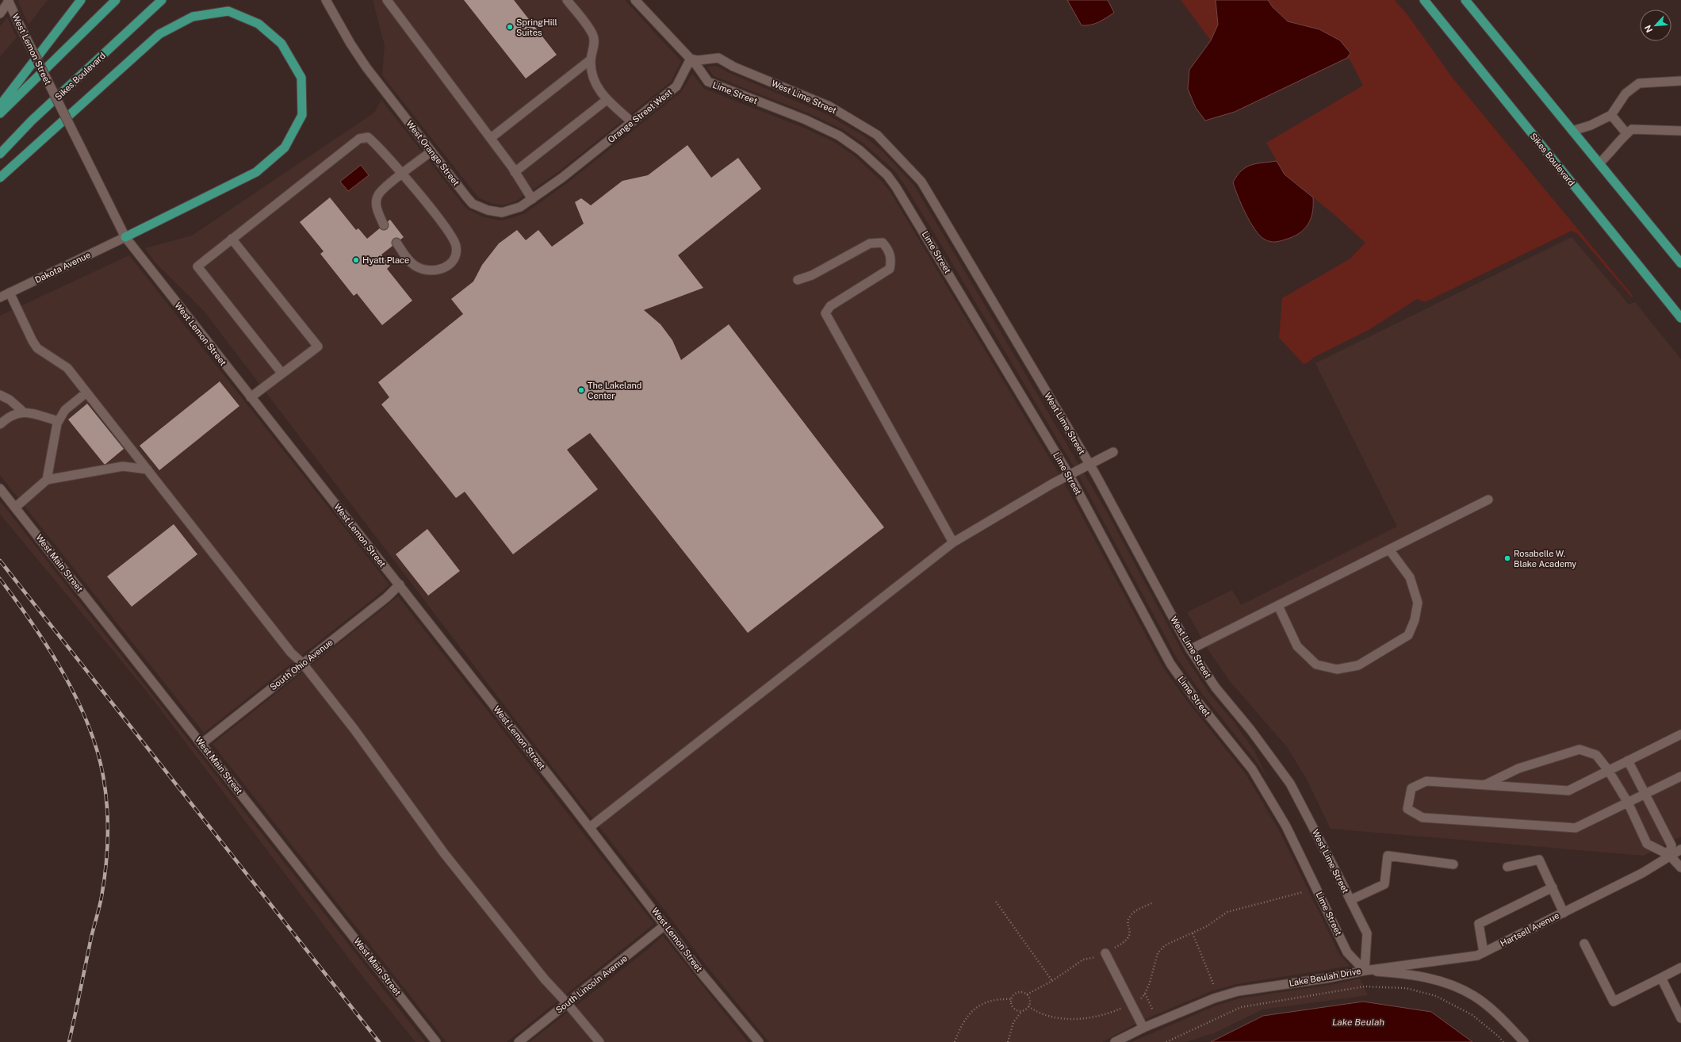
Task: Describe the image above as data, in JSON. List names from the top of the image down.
{
  "streets": {
    "main road": ["Sikes Boulevard"],
    "street": [
      "West Lemon Street",
      "Lime Street",
      "West Lime Street",
      "Orange Street West",
      "West Orange Street",
      "Dakota Avenue",
      "West Main Street",
      "South Ohio Avenue",
      "Hartsell Avenue",
      "Lake Beulah Drive",
      "South Lincoln Avenue"
    ]
  },
  "crossings": [
    ["West Lemon Street", "Dakota Avenue"],
    ["West Lemon Street", "South Ohio Avenue"],
    ["West Lemon Street", "South Lincoln Avenue"],
    ["Lime Street", "West Lime Street"],
    ["Lime Street", "Orange Street West"],
    ["Lime Street", "Hartsell Avenue"],
    ["Lime Street", "Lake Beulah Drive"],
    ["West Lime Street", "Orange Street West"],
    ["West Lime Street", "Hartsell Avenue"],
    ["West Lime Street", "Lake Beulah Drive"],
    ["Orange Street West", "West Orange Street"],
    ["West Main Street", "South Ohio Avenue"],
    ["Hartsell Avenue", "Lake Beulah Drive"]
  ],
  "water": ["Lake Beulah"],
  "places": [
    "SpringHill Suites",
    "Hyatt Place",
    "The Lakeland Center",
    "Rosabelle W. Blake Academy"
  ],
  "north": "bottom left"
}
